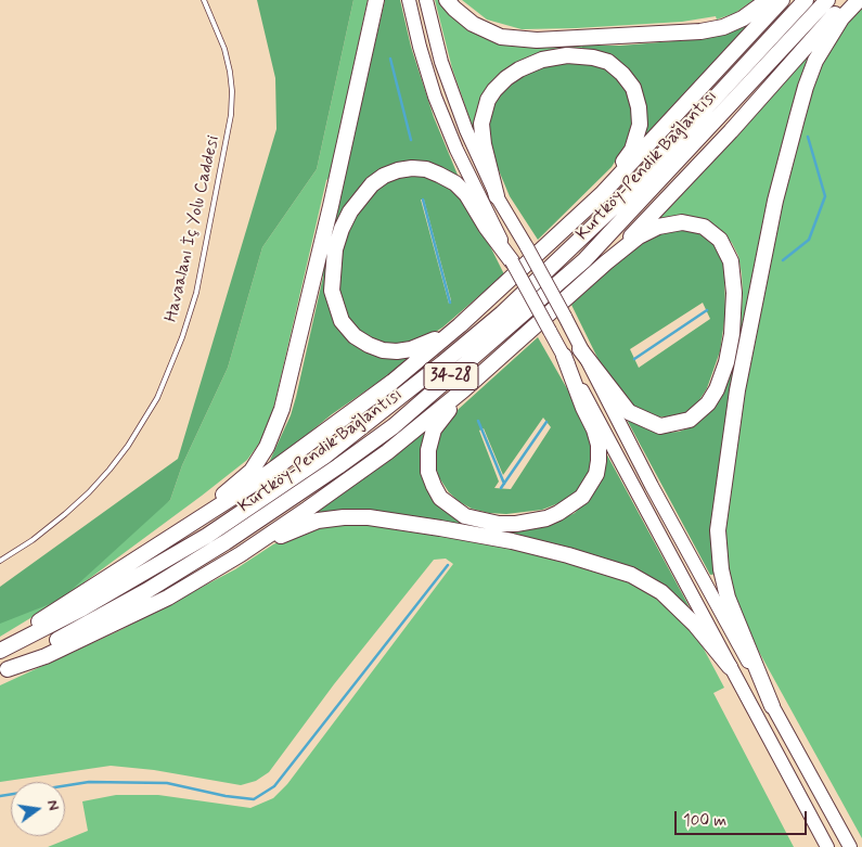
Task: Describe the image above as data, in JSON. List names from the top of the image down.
{
  "streets": {
    "highway": ["Kurtköy-Pendik Bağlantısı", "34-28"],
    "lane": ["Havaalanı İç Yolu Caddesi"]
  },
  "scale_bar": "100 m",
  "north": "right"
}
